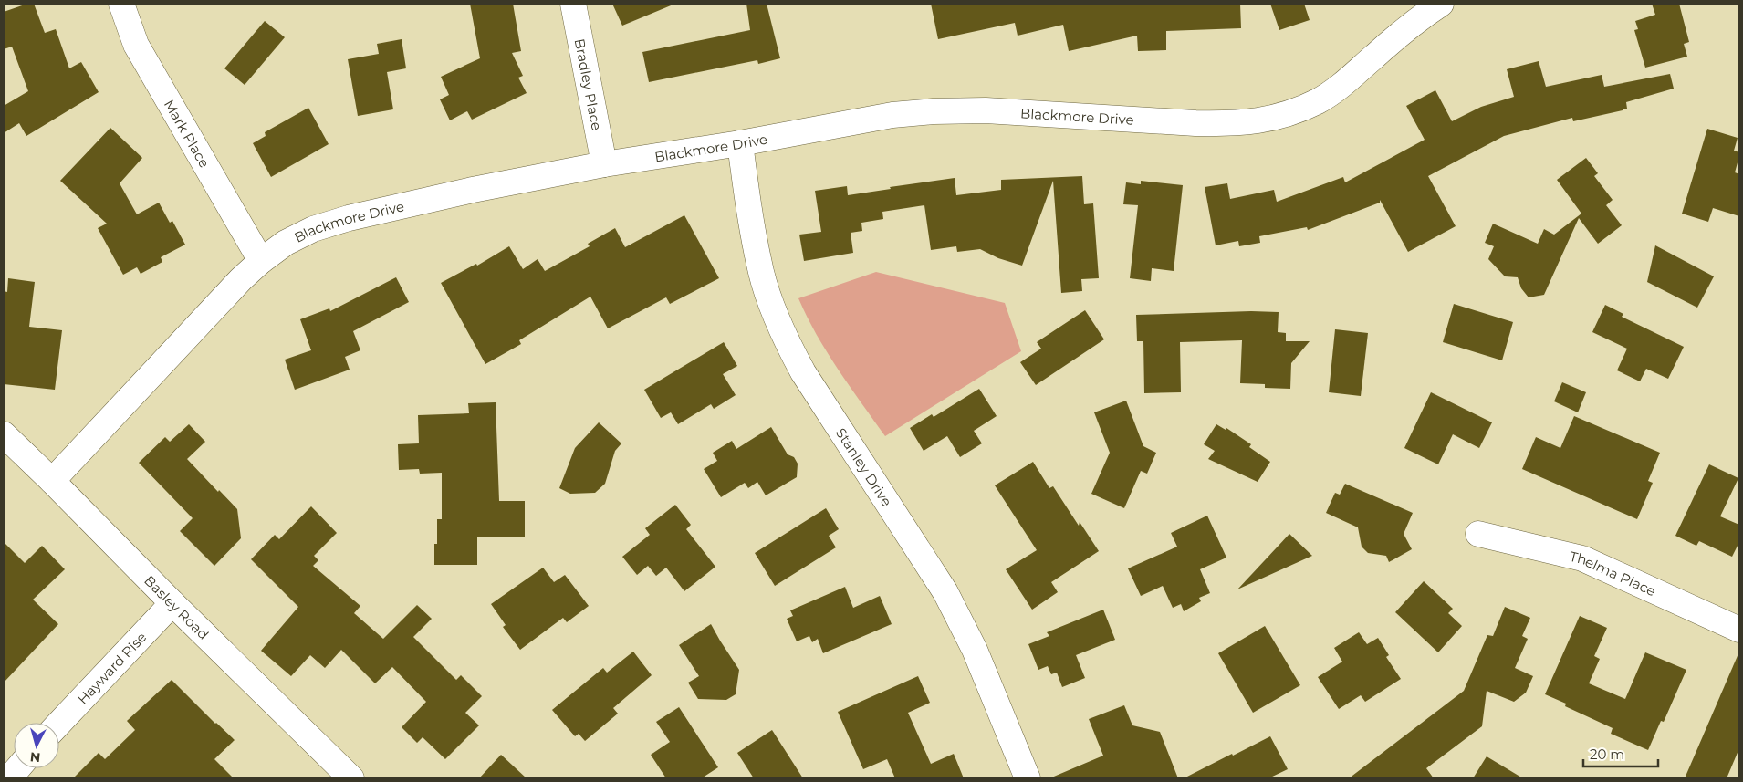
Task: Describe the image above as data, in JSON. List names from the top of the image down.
{
  "streets": {
    "street": [
      "Bradley Place",
      "Blackmore Drive",
      "Mark Place",
      "Stanley Drive",
      "Thelma Place",
      "Basley Road",
      "Hayward Rise"
    ]
  },
  "crossings": [
    ["Bradley Place", "Blackmore Drive"],
    ["Blackmore Drive", "Mark Place"],
    ["Blackmore Drive", "Stanley Drive"],
    ["Blackmore Drive", "Basley Road"],
    ["Basley Road", "Hayward Rise"]
  ],
  "scale_bar": "20 m",
  "north": "bottom"
}
